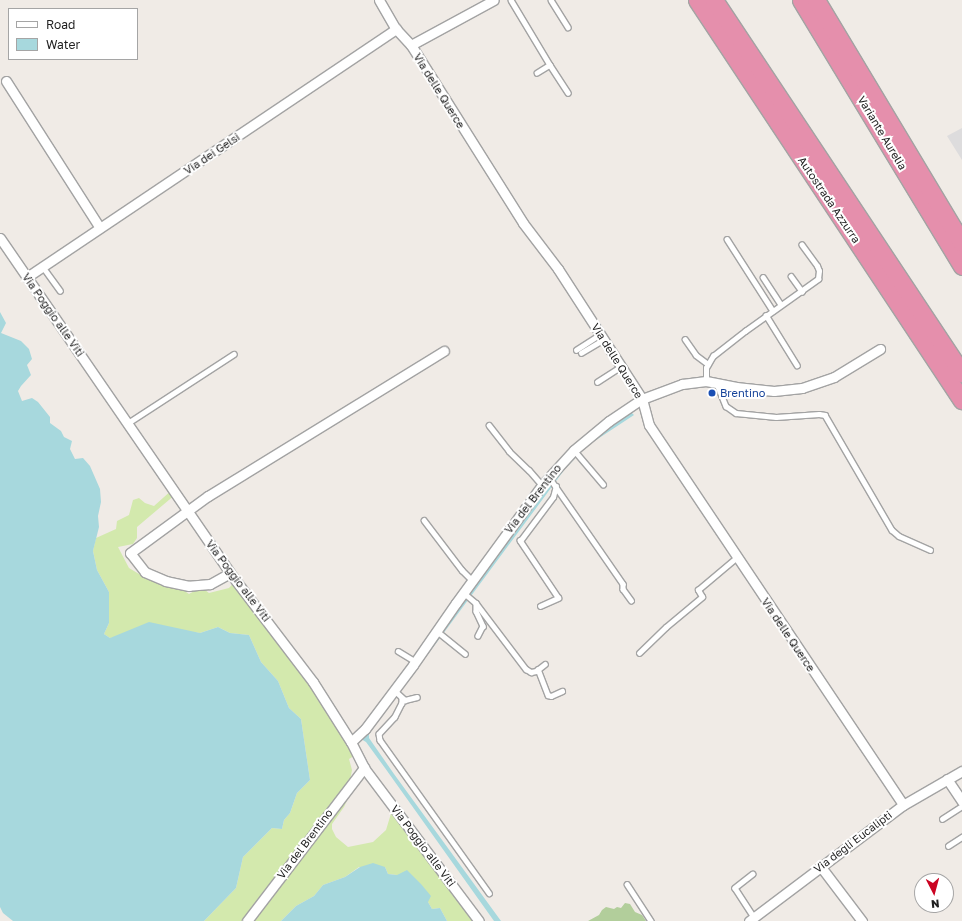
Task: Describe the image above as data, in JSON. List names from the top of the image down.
{
  "streets": {
    "highway": ["Variante Aurelia", "Autostrada Azzurra"],
    "street": [
      "Via delle Querce",
      "Via dei Gelsi",
      "Via Poggio alle Viti",
      "Via del Brentino",
      "Via degli Eucalipti"
    ]
  },
  "crossings": [
    ["Via delle Querce", "Via dei Gelsi"],
    ["Via delle Querce", "Via del Brentino"],
    ["Via delle Querce", "Via degli Eucalipti"],
    ["Via dei Gelsi", "Via Poggio alle Viti"],
    ["Via Poggio alle Viti", "Via del Brentino"]
  ],
  "places": ["Brentino"],
  "legend": ["Road", "Water"],
  "north": "bottom"
}
